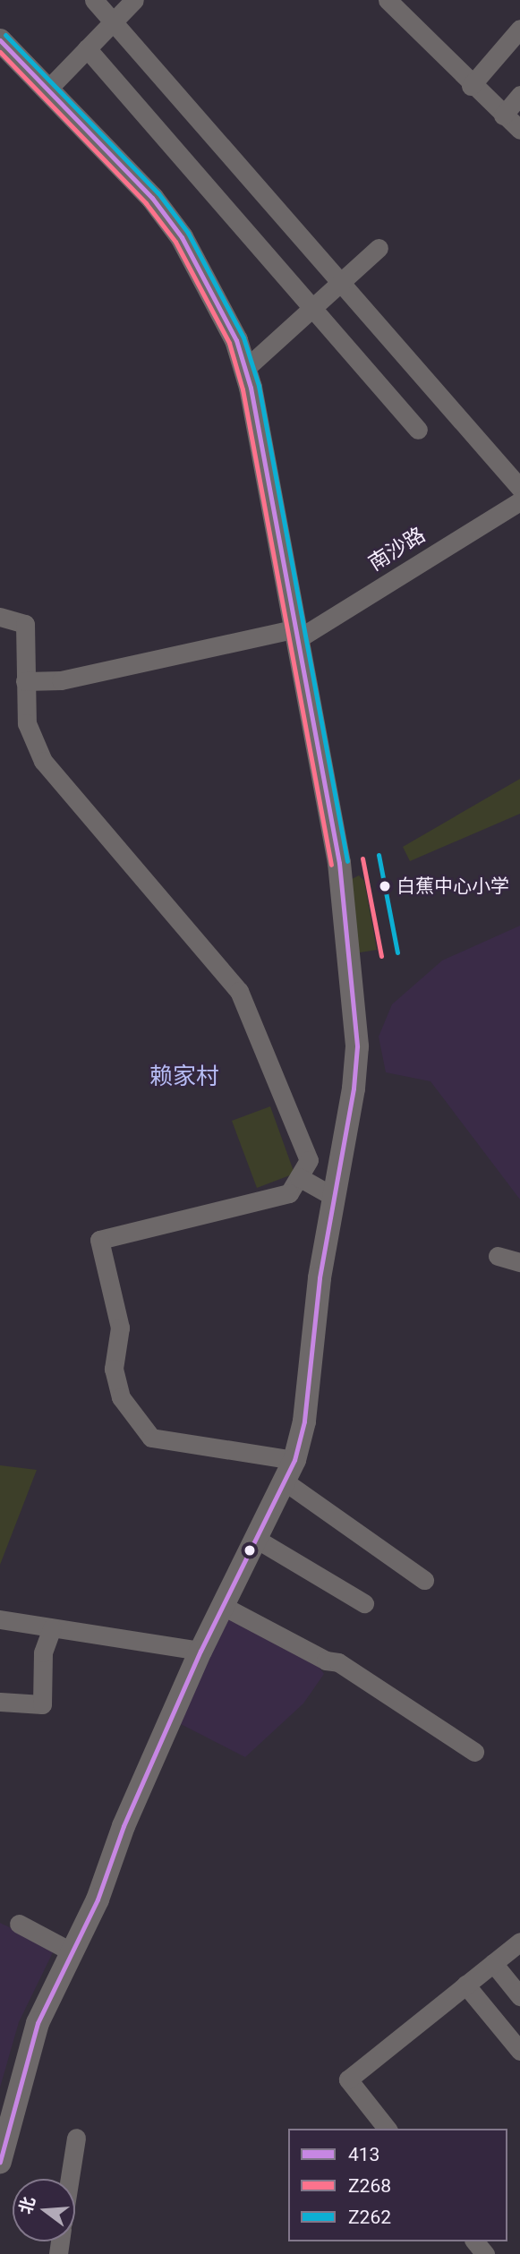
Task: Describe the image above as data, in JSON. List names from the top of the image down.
{
  "streets": {
    "street": ["南沙路"]
  },
  "districts": ["赖家村"],
  "places": ["白蕉中心小学"],
  "lines": ["transit line Z262", "transit line 413", "transit line Z268"],
  "legend": ["413", "Z268", "Z262"],
  "north": "left"
}
